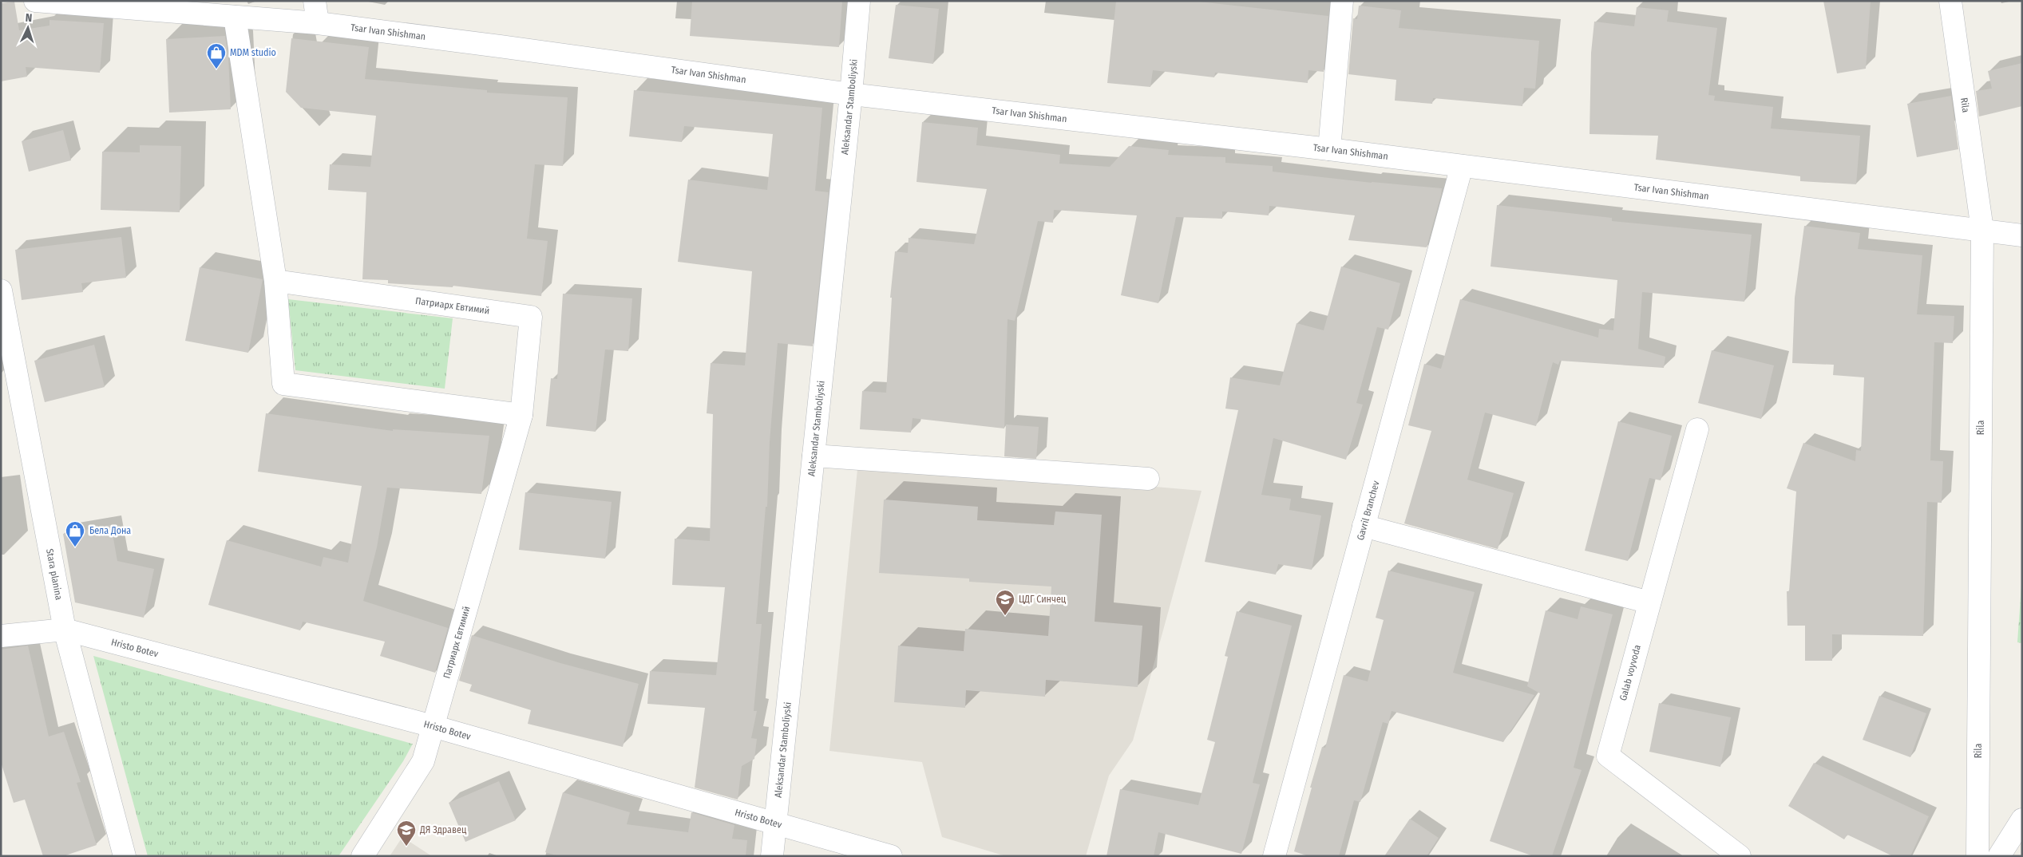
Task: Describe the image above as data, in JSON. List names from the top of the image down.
{
  "streets": {
    "street": [
      "Tsar Ivan Shishman",
      "Rila",
      "Aleksandar Stamboliyski",
      "Патриарх Евтимий",
      "Gavril Branchev",
      "Stara planina",
      "Hristo Botev",
      "Galab voyvoda"
    ]
  },
  "crossings": [
    ["Tsar Ivan Shishman", "Rila"],
    ["Tsar Ivan Shishman", "Aleksandar Stamboliyski"],
    ["Tsar Ivan Shishman", "Gavril Branchev"],
    ["Aleksandar Stamboliyski", "Hristo Botev"],
    ["Патриарх Евтимий", "Hristo Botev"],
    ["Stara planina", "Hristo Botev"]
  ],
  "places": {
    "shop": ["MDM studio", "Бела Дона"],
    "school or university": ["ЦДГ Синчец", "ДЯ Здравец"]
  },
  "north": "top"
}
